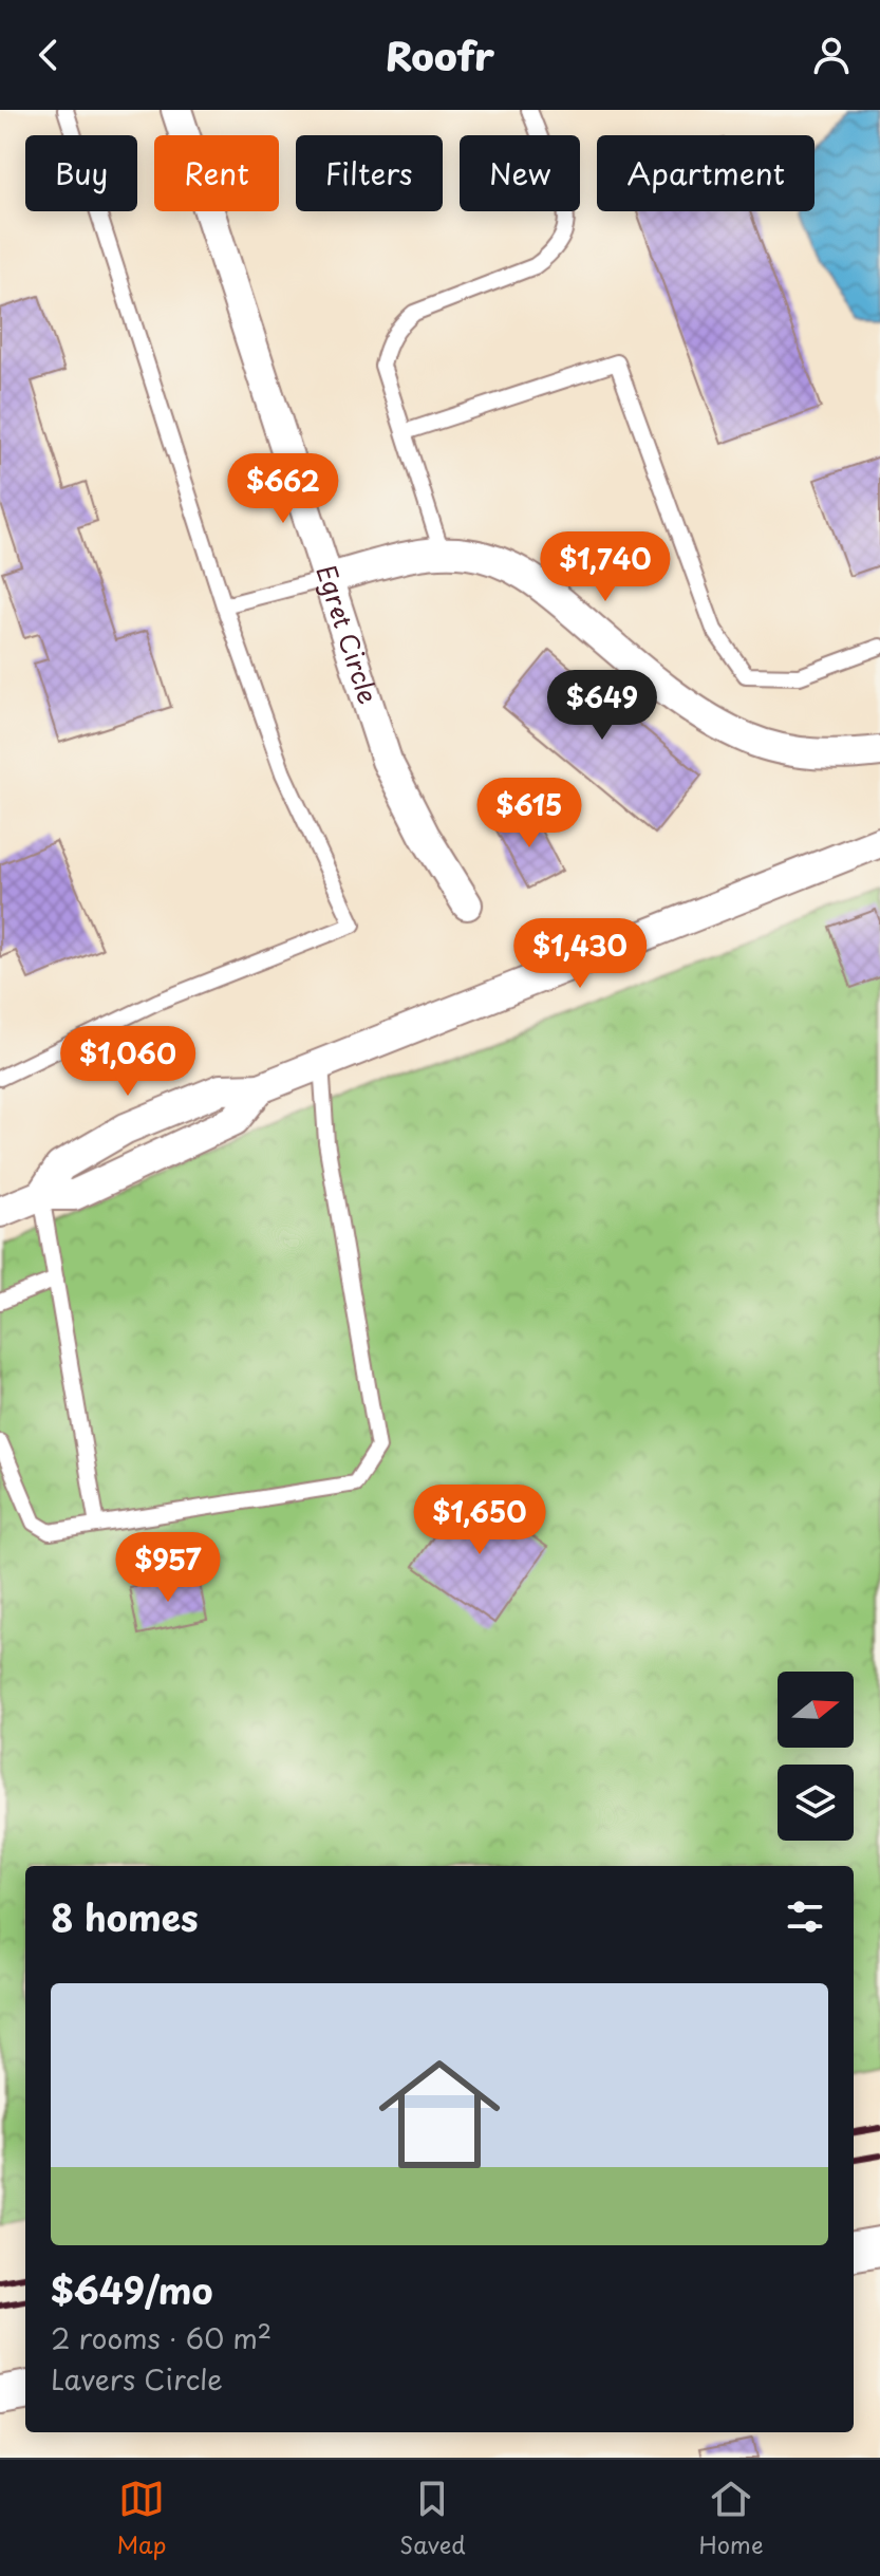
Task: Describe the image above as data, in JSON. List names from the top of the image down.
{
  "streets": {
    "street": ["Egret Circle"]
  },
  "north": "right",
  "page": {
    "header": "Roofr",
    "chip": [
      "Buy",
      "Rent",
      "Filters",
      "New",
      "Apartment"
    ],
    "price": [
      "$662",
      "$1,740",
      "$649",
      "$615",
      "$1,430",
      "$1,060",
      "$1,650",
      "$957"
    ],
    "heading": "8 homes",
    "list": [
      {
        "name": "$649/mo",
        "note": "2 rooms · 60 m² · Lavers Circle"
      }
    ],
    "tabs": ["Map", "Saved", "Home"]
  }
}
